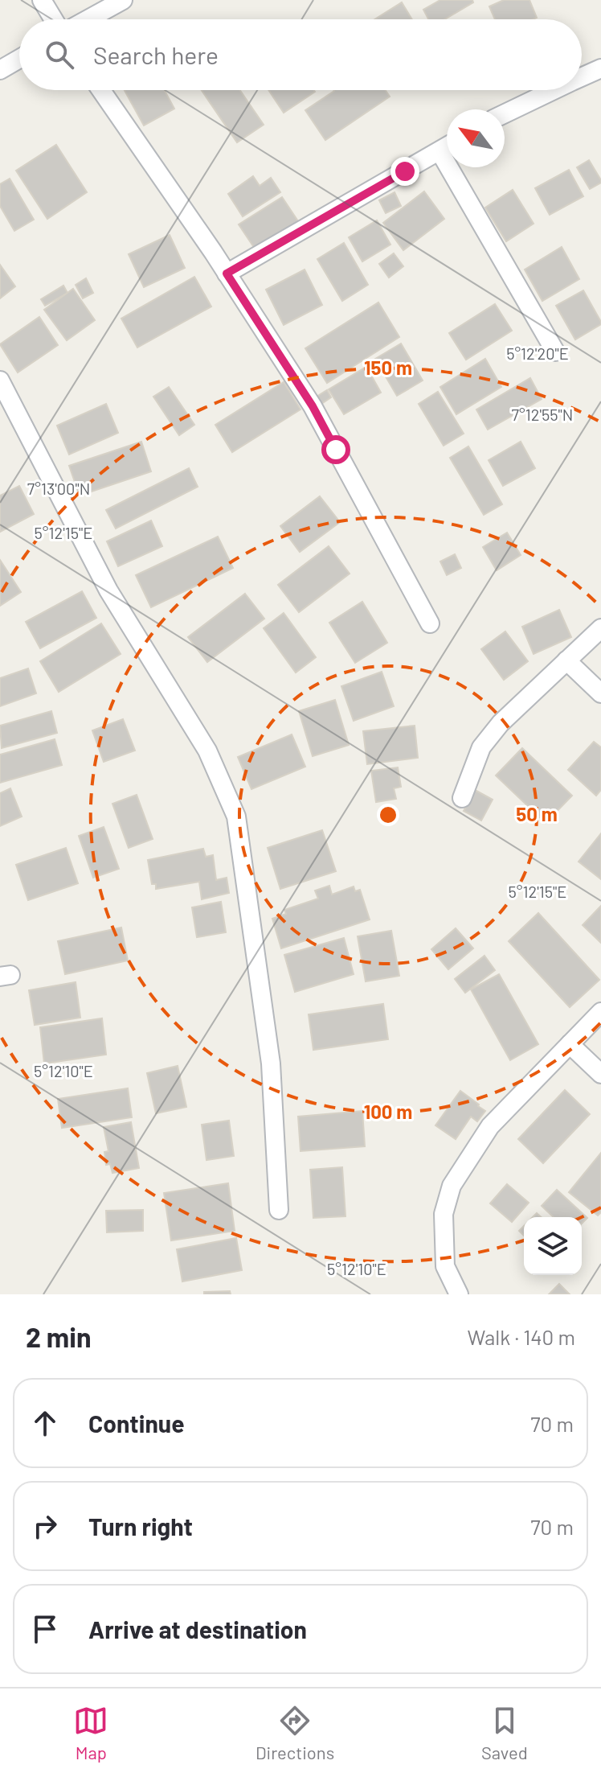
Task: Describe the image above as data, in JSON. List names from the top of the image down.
{
  "north": "top left",
  "page": {
    "search": "Search here",
    "heading": ["2 min", "Walk · 140 m"],
    "list": [
      ["Continue", "70 m"],
      ["Turn right", "70 m"],
      "Arrive at destination"
    ],
    "nav": ["Map", "Directions", "Saved"]
  },
  "coordinates": [
    "5°12'20\"E",
    "7°12'55\"N",
    "7°13'00\"N",
    "5°12'15\"E",
    "5°12'10\"E"
  ],
  "rings": ["150 m", "50 m", "100 m"]
}
